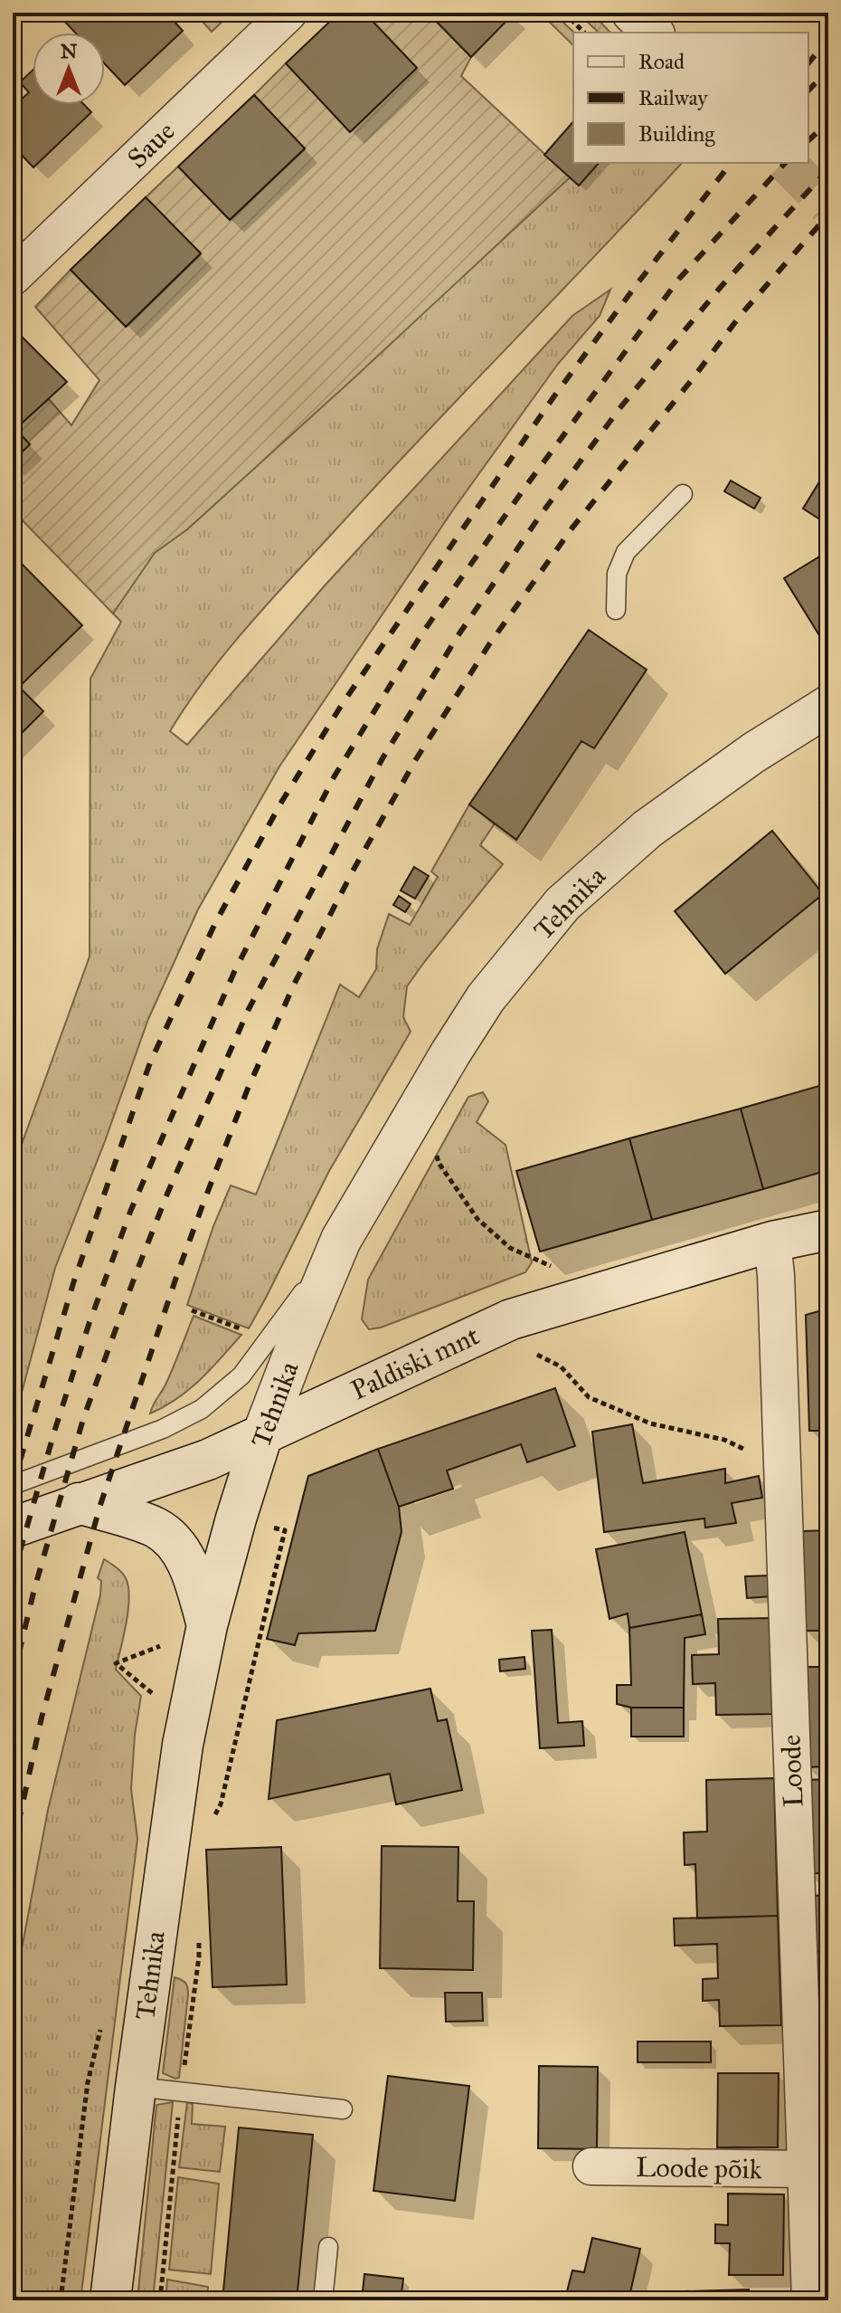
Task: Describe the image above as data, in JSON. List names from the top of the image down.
{
  "streets": {
    "main road": ["Tehnika", "Paldiski mnt"],
    "street": ["Saue", "Loode", "Loode põik"]
  },
  "crossings": [
    ["Tehnika", "Paldiski mnt"],
    ["Paldiski mnt", "Loode"],
    ["Loode", "Loode põik"]
  ],
  "legend": ["Road", "Railway", "Building"],
  "north": "top"
}
